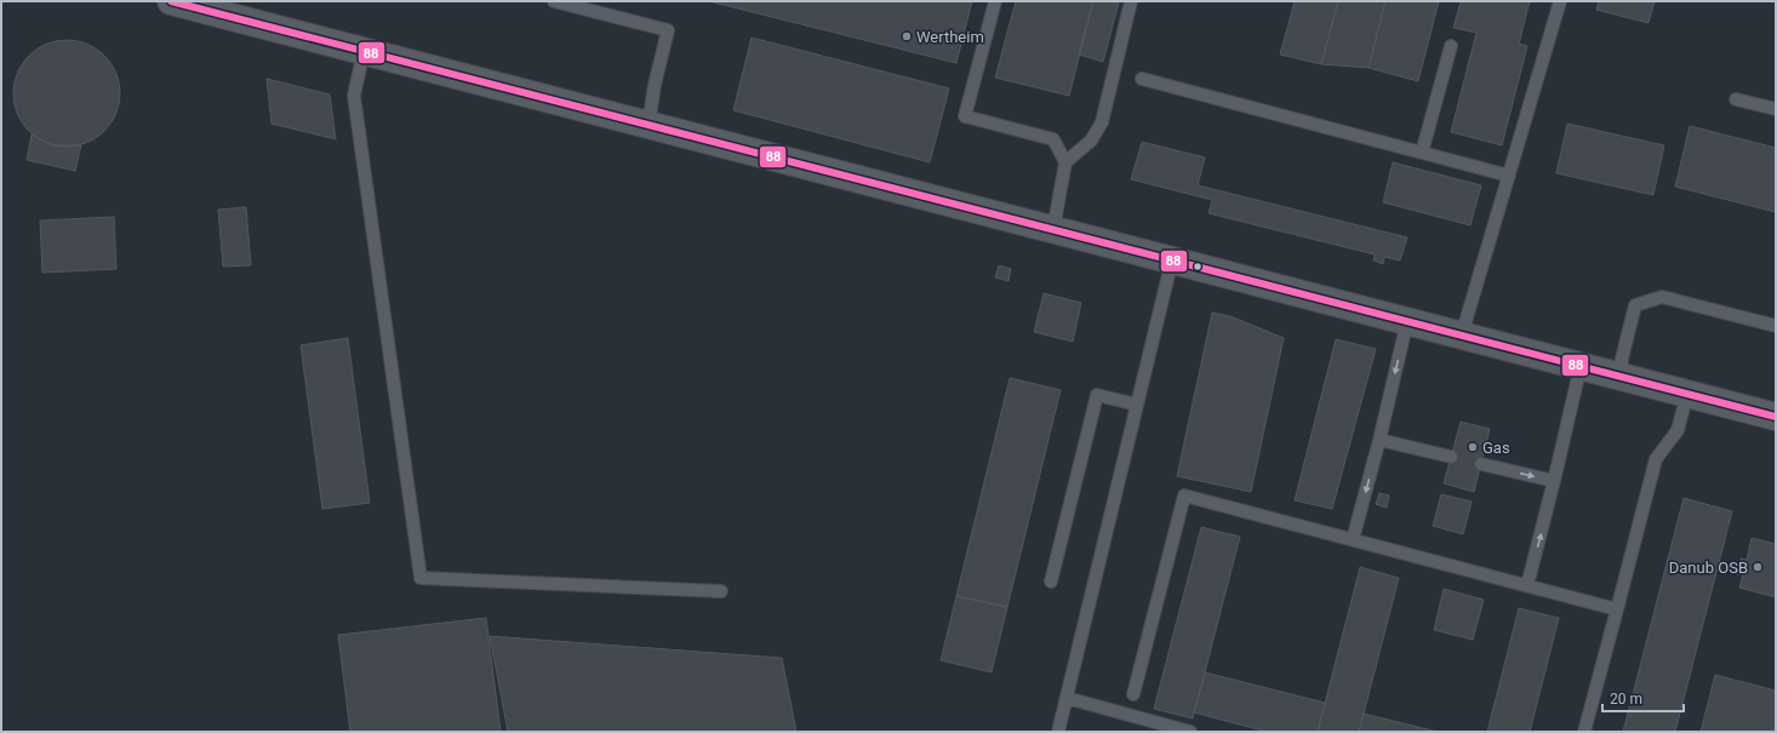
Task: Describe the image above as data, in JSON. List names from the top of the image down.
{
  "places": ["Wertheim", "Gas", "Danub OSB"],
  "lines": ["transit line 88"],
  "scale_bar": "20 m"
}
